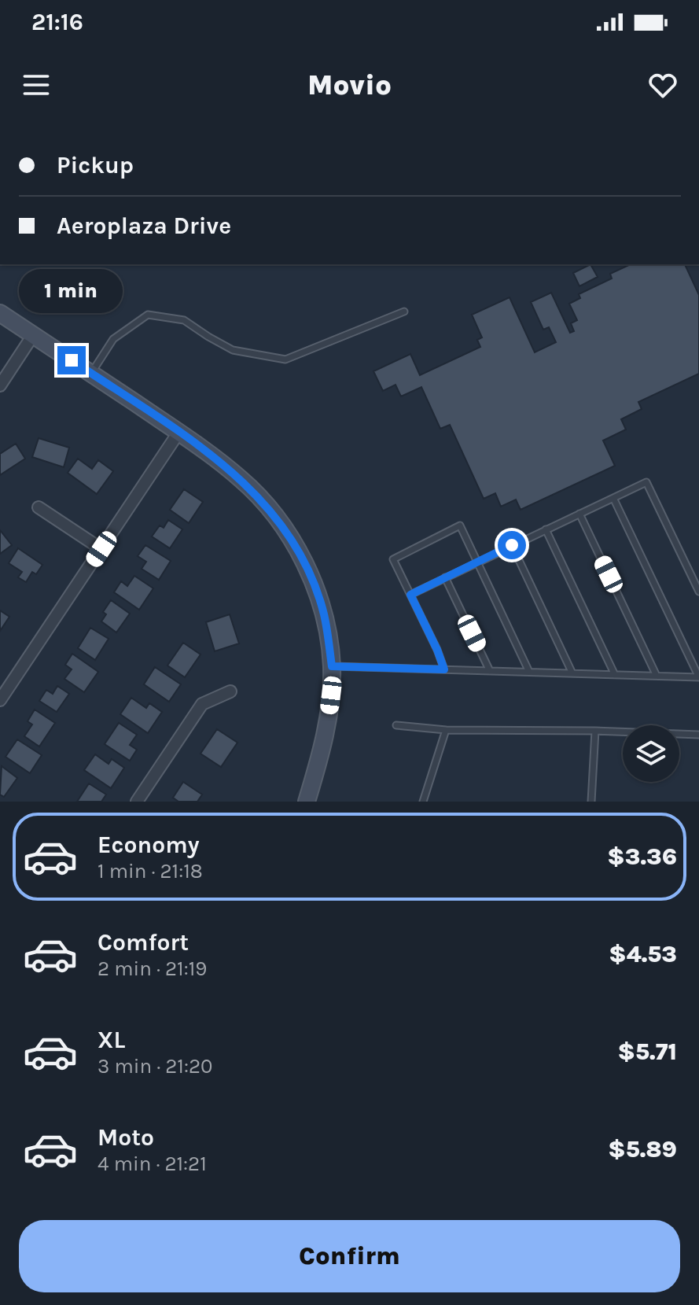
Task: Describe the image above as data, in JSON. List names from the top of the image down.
{
  "page": {
    "status": "21:16",
    "header": "Movio",
    "banner": ["Pickup", "Aeroplaza Drive"],
    "bubble": "1 min",
    "list": [
      {
        "name": "Economy",
        "note": "1 min · 21:18",
        "value": "$3.36"
      },
      {
        "name": "Comfort",
        "note": "2 min · 21:19",
        "value": "$4.53"
      },
      {
        "name": "XL",
        "note": "3 min · 21:20",
        "value": "$5.71"
      },
      {
        "name": "Moto",
        "note": "4 min · 21:21",
        "value": "$5.89"
      }
    ],
    "buttons": "Confirm"
  }
}
